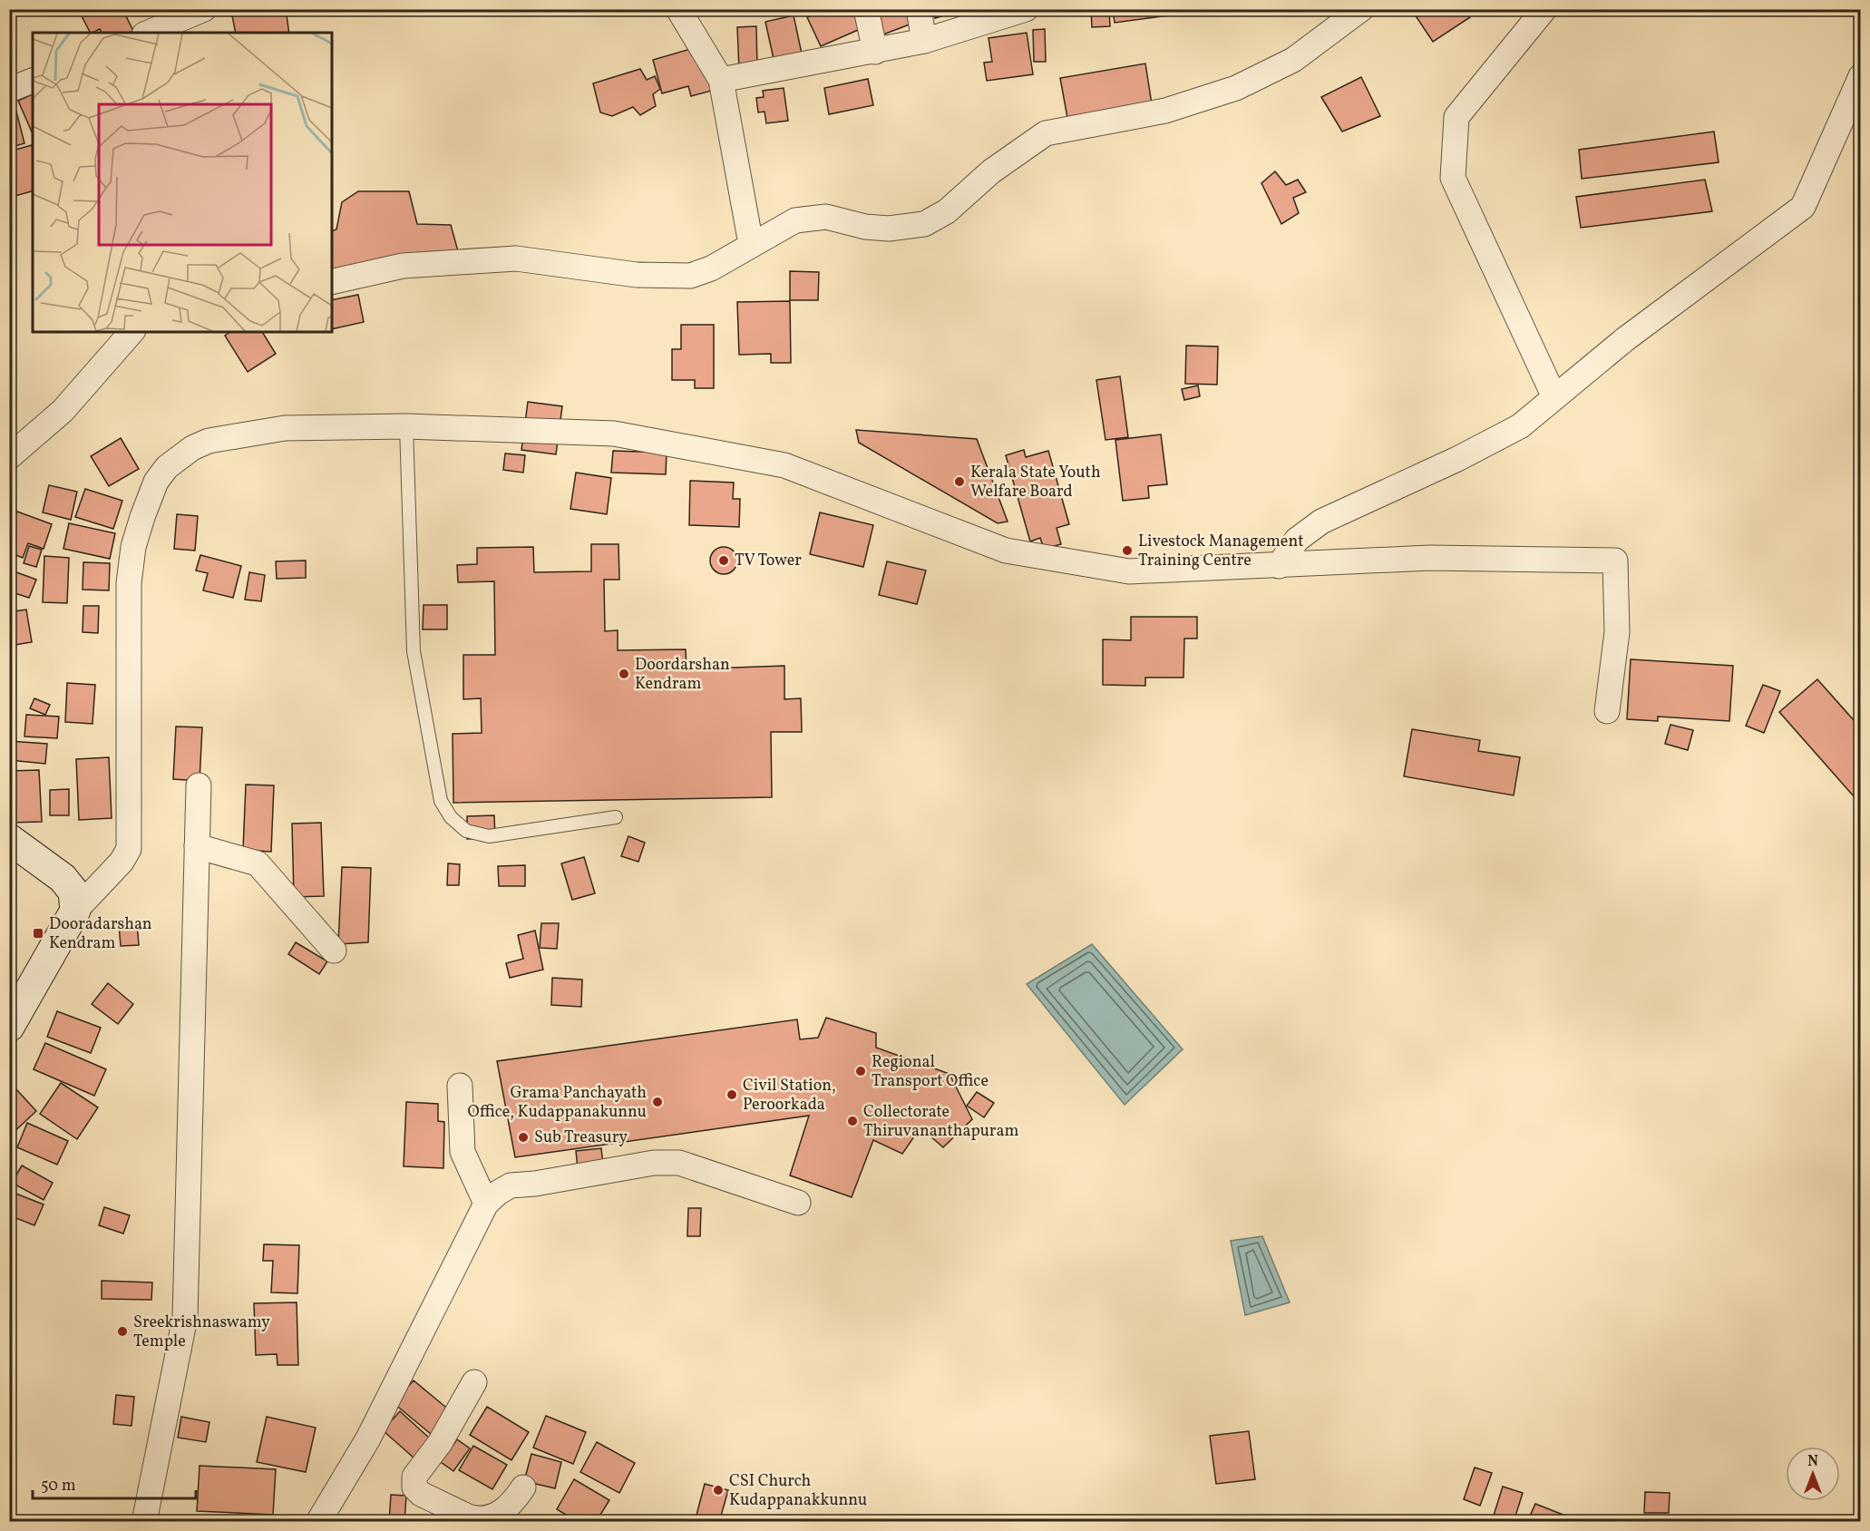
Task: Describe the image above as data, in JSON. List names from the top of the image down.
{
  "places": {
    "other": [
      "Kerala State Youth Welfare Board",
      "Livestock Management Training Centre",
      "TV Tower",
      "Doordarshan Kendram",
      "Regional Transport Office",
      "Civil Station, Peroorkada",
      "Grama Panchayath Office, Kudappanakunnu",
      "Collectorate Thiruvananthapuram",
      "Sub Treasury",
      "Sreekrishnaswamy Temple",
      "CSI Church Kudappanakkunnu"
    ],
    "transit": ["Dooradarshan Kendram"]
  },
  "scale_bar": "50 m",
  "north": "top"
}
